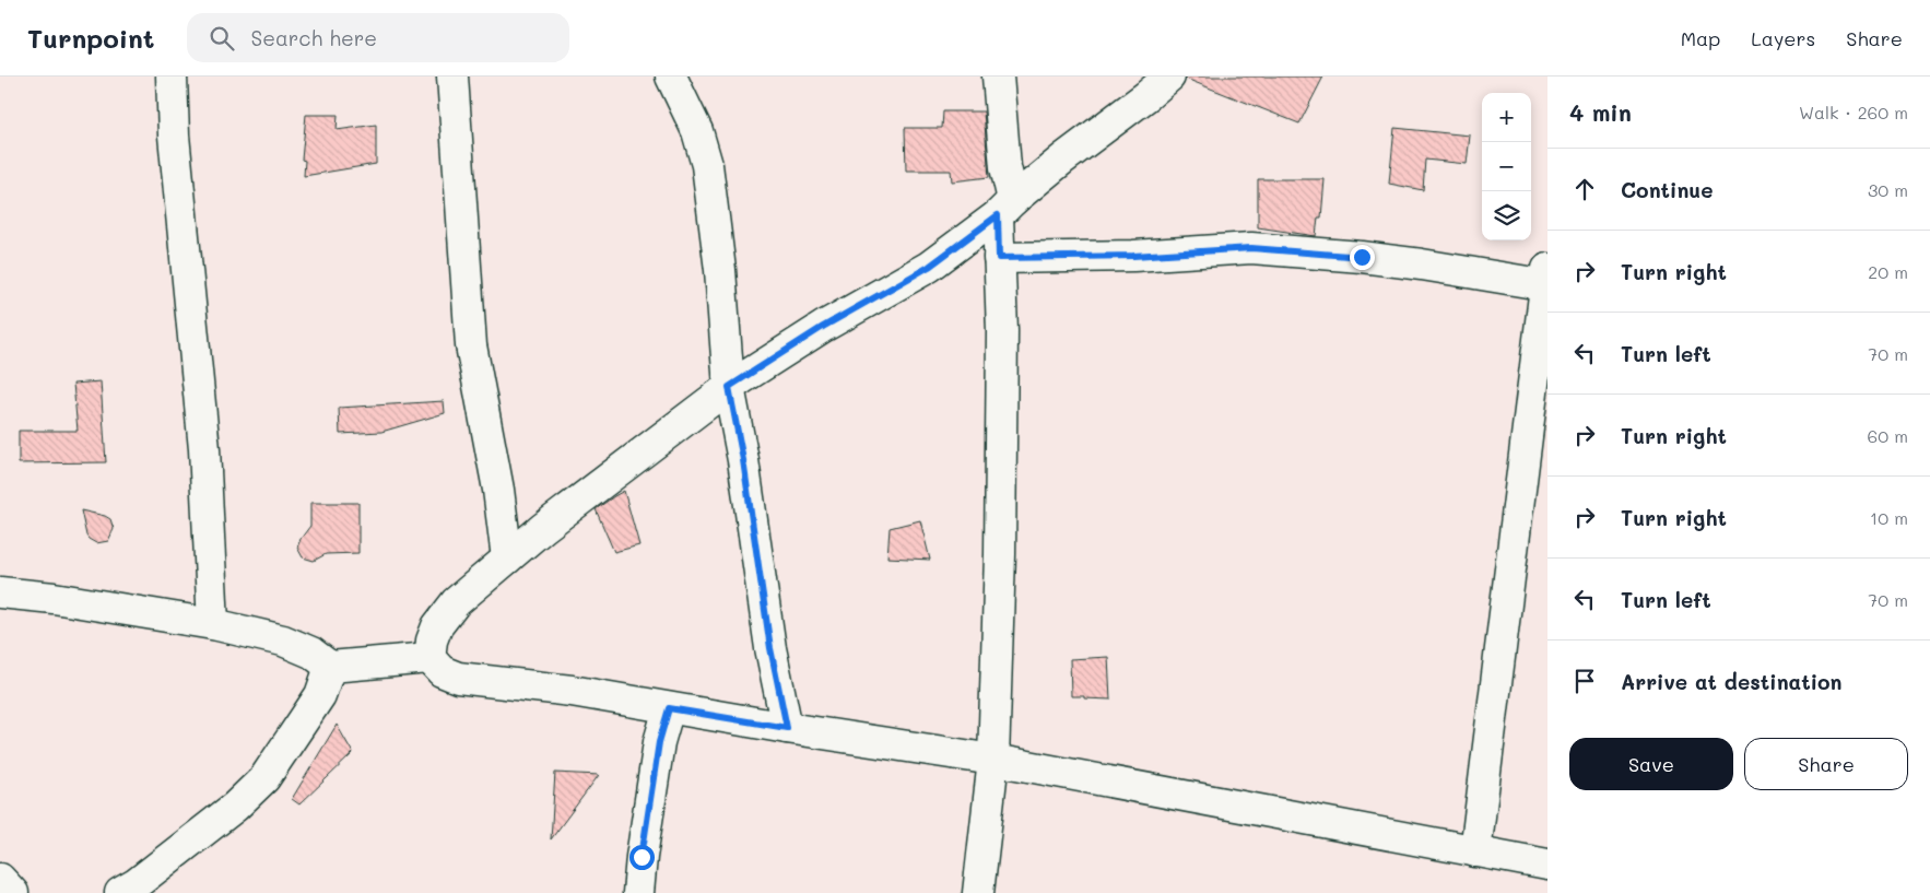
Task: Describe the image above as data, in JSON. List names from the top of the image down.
{
  "page": {
    "header": "Turnpoint",
    "search": "Search here",
    "nav": ["Map", "Layers", "Share"],
    "heading": ["4 min", "Walk · 260 m"],
    "map_buttons": ["+", "−"],
    "list": [
      ["Continue", "30 m"],
      ["Turn right", "20 m"],
      ["Turn left", "70 m"],
      ["Turn right", "60 m"],
      ["Turn right", "10 m"],
      ["Turn left", "70 m"],
      "Arrive at destination"
    ],
    "buttons": ["Save", "Share"]
  }
}
